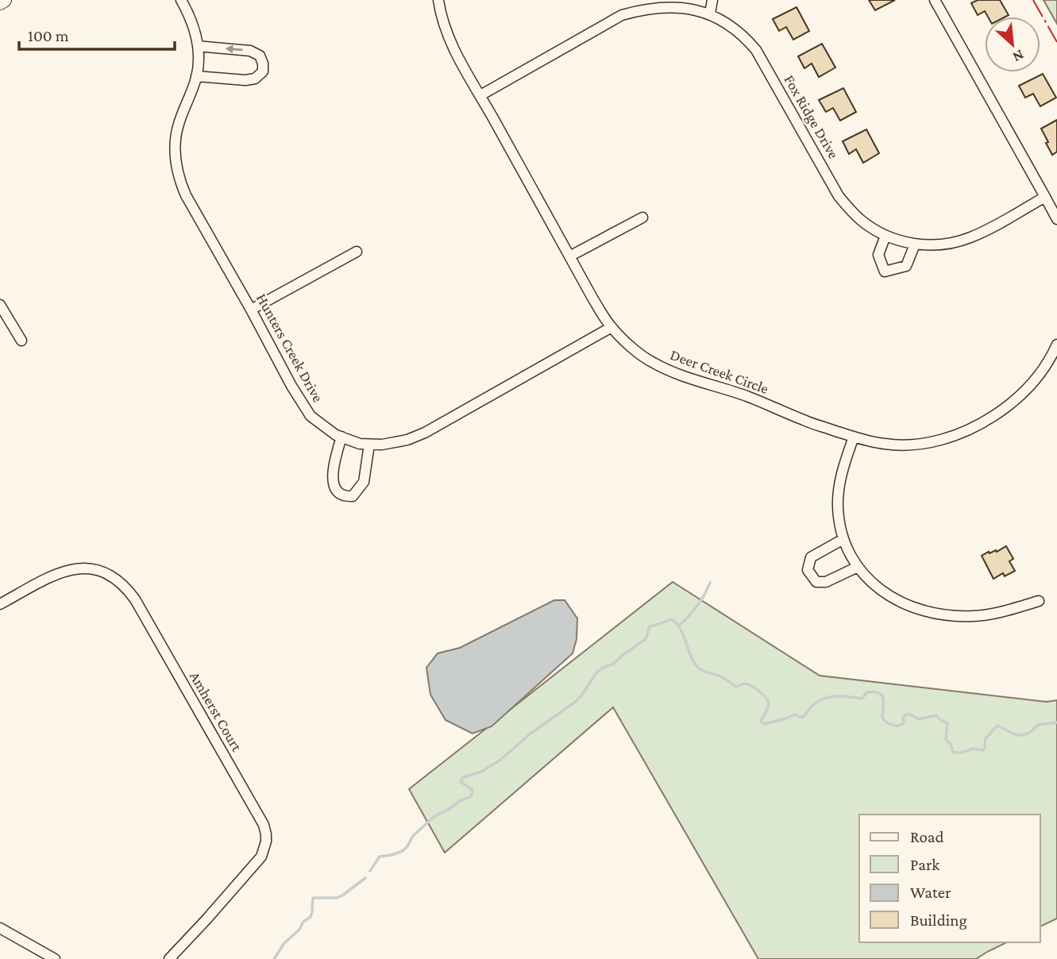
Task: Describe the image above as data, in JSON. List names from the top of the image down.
{
  "streets": {
    "street": [
      "Fox Ridge Drive",
      "Hunters Creek Drive",
      "Deer Creek Circle",
      "Amherst Court"
    ]
  },
  "crossings": [
    ["Fox Ridge Drive", "Deer Creek Circle"],
    ["Hunters Creek Drive", "Deer Creek Circle"]
  ],
  "legend": [
    "Road",
    "Park",
    "Water",
    "Building"
  ],
  "scale_bar": "100 m",
  "north": "bottom right"
}
